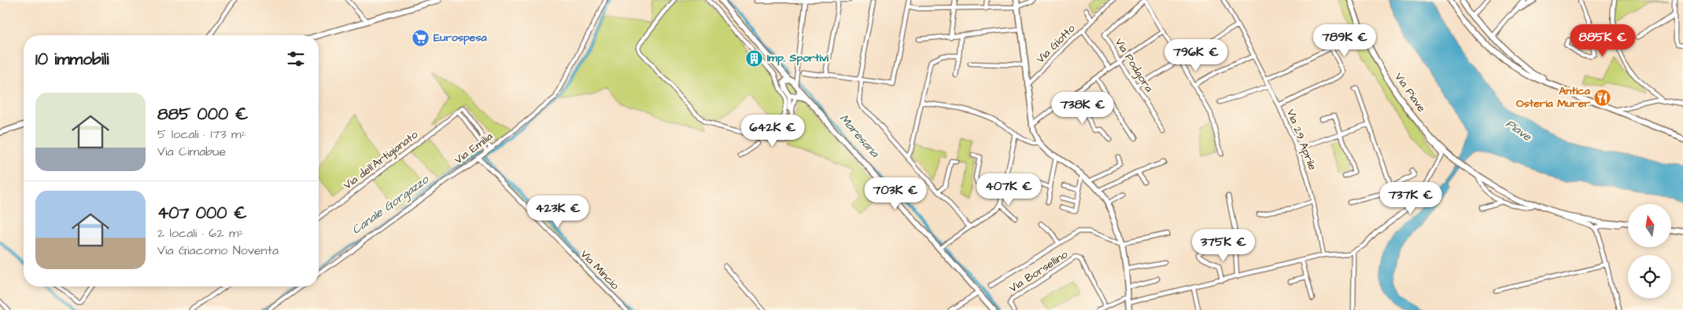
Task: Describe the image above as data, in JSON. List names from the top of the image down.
{
  "streets": {
    "street": [
      "Via Giotto",
      "Via Podgora",
      "Via Piave",
      "Via 29 Aprile",
      "Via Emilia",
      "Via dell'Artigianato",
      "Via Mincio",
      "Via Borsellino"
    ]
  },
  "crossings": [
    ["Via Emilia", "Via Mincio"]
  ],
  "water": ["Piave", "Maresana", "Canale Gorgazzo"],
  "places": {
    "supermarket": ["Eurospesa"],
    "building": ["Imp. Sportivi"],
    "restaurant": ["Antica Osteria Murer"]
  },
  "north": "top",
  "page": {
    "price": [
      "789K €",
      "885K €",
      "796K €",
      "738K €",
      "642K €",
      "407K €",
      "703K €",
      "737K €",
      "423K €",
      "375K €"
    ],
    "heading": "10 immobili",
    "list": [
      {
        "name": "885 000 €",
        "note": "5 locali · 173 m² · Via Cimabue"
      },
      {
        "name": "407 000 €",
        "note": "2 locali · 62 m² · Via Giacomo Noventa"
      }
    ]
  }
}
